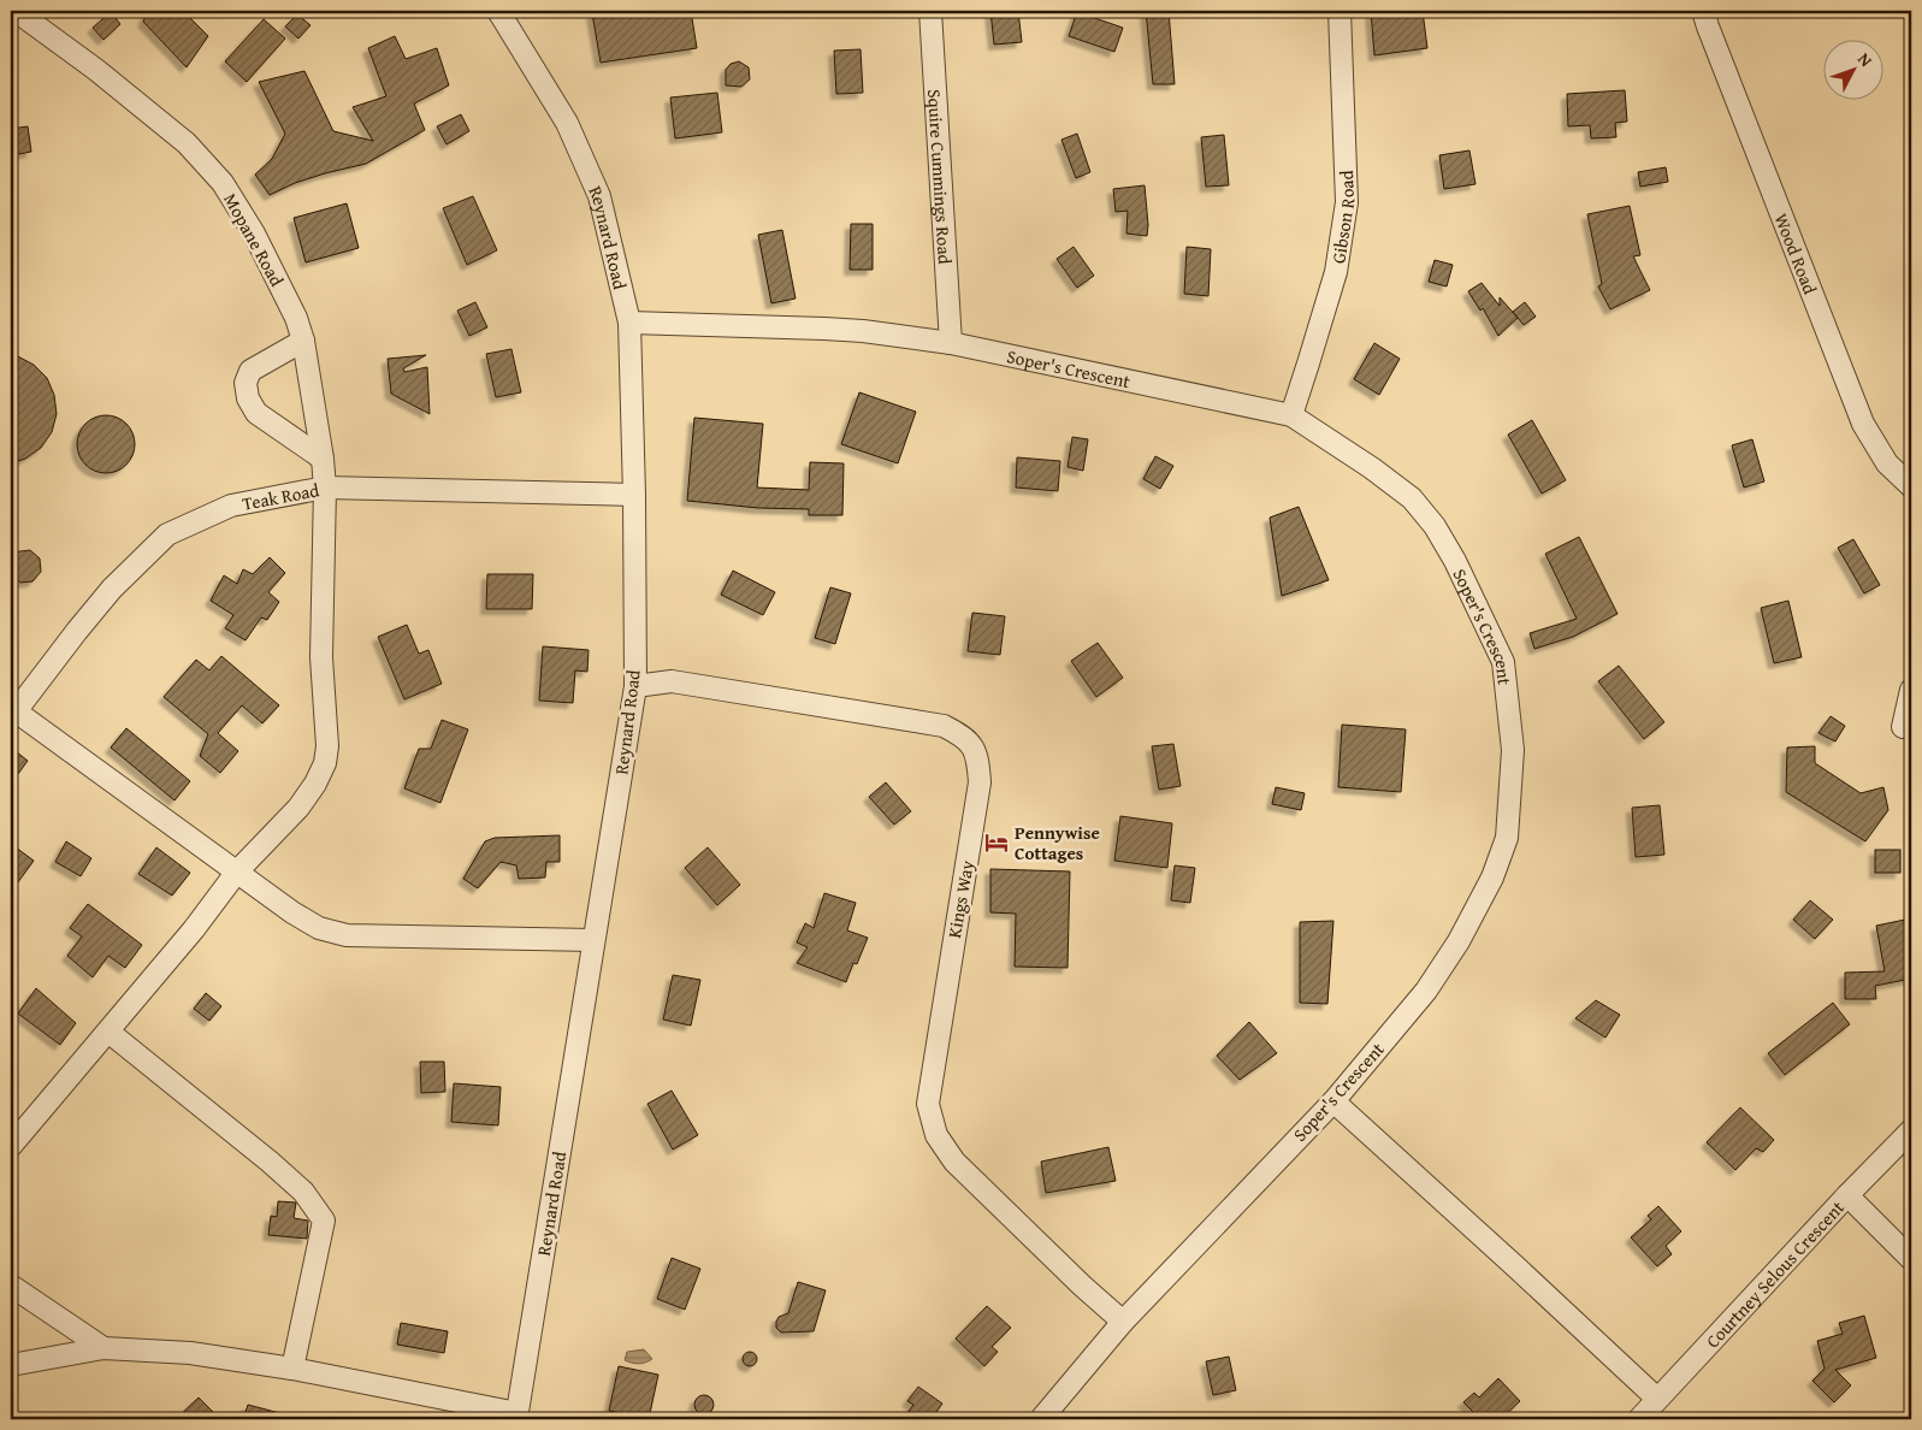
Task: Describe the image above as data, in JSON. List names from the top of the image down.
{
  "streets": {
    "street": [
      "Squire Cummings Road",
      "Gibson Road",
      "Reynard Road",
      "Mopane Road",
      "Wood Road",
      "Soper's Crescent",
      "Teak Road",
      "Kings Way",
      "Courtney Selous Crescent"
    ]
  },
  "crossings": [
    ["Squire Cummings Road", "Soper's Crescent"],
    ["Gibson Road", "Soper's Crescent"],
    ["Reynard Road", "Soper's Crescent"],
    ["Reynard Road", "Teak Road"],
    ["Reynard Road", "Kings Way"],
    ["Mopane Road", "Teak Road"],
    ["Soper's Crescent", "Kings Way"]
  ],
  "places": {
    "hotel": ["Pennywise Cottages"]
  },
  "north": "top right"
}
